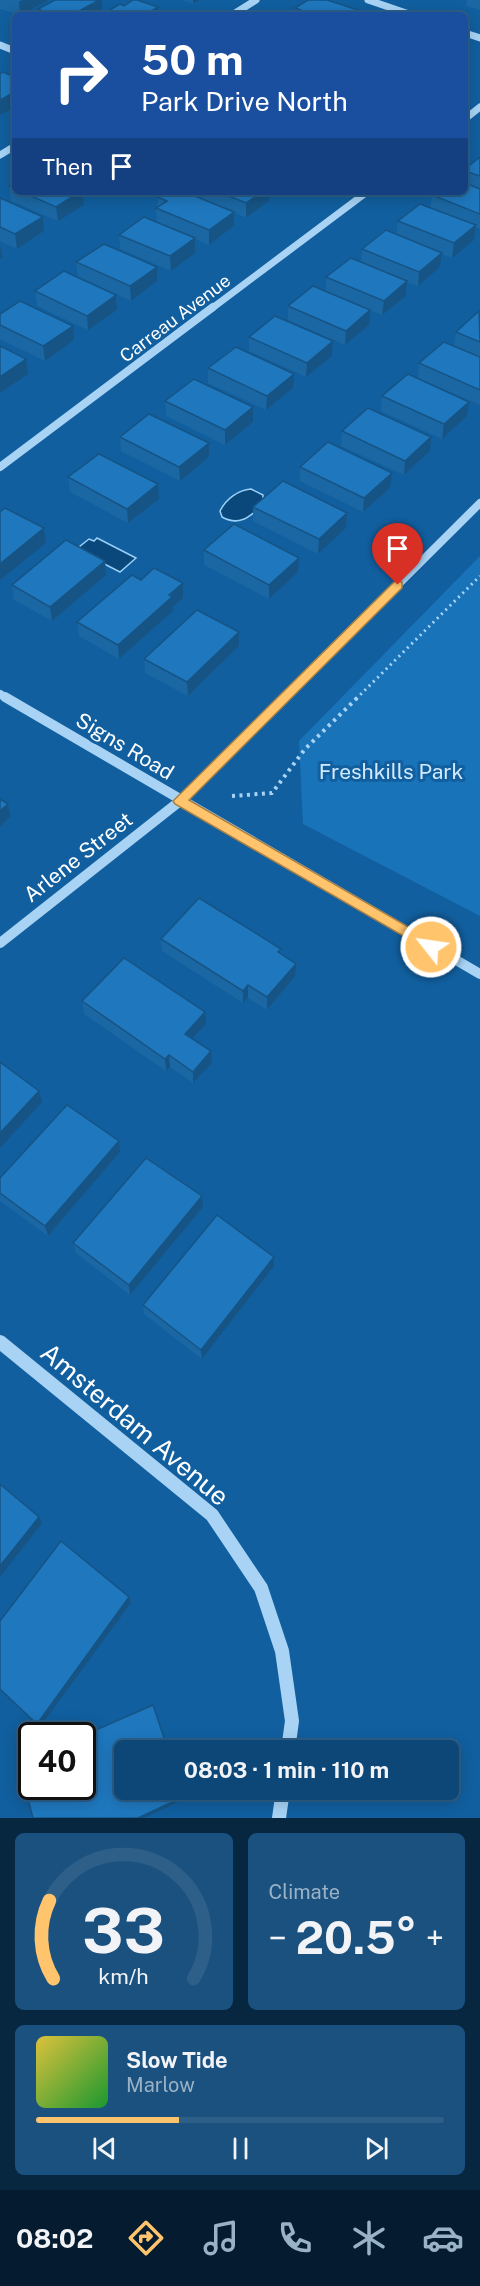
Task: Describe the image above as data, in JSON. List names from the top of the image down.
{
  "streets": {
    "street": [
      "Carreau Avenue",
      "Signs Road",
      "Arlene Street",
      "Amsterdam Avenue"
    ]
  },
  "crossings": [
    ["Signs Road", "Arlene Street"]
  ],
  "parks": ["Freshkills Park"],
  "page": {
    "turn": ["50 m", "Park Drive North"],
    "then": "Then",
    "limit": "40",
    "trip": "08:03 · 1 min · 110 m",
    "tile": "Climate",
    "heat": ["−", "20.5°", "+"],
    "song": ["Slow Tide", "Marlow"],
    "tabs": "08:02",
    "gauge": ["33", "km/h"]
  }
}
